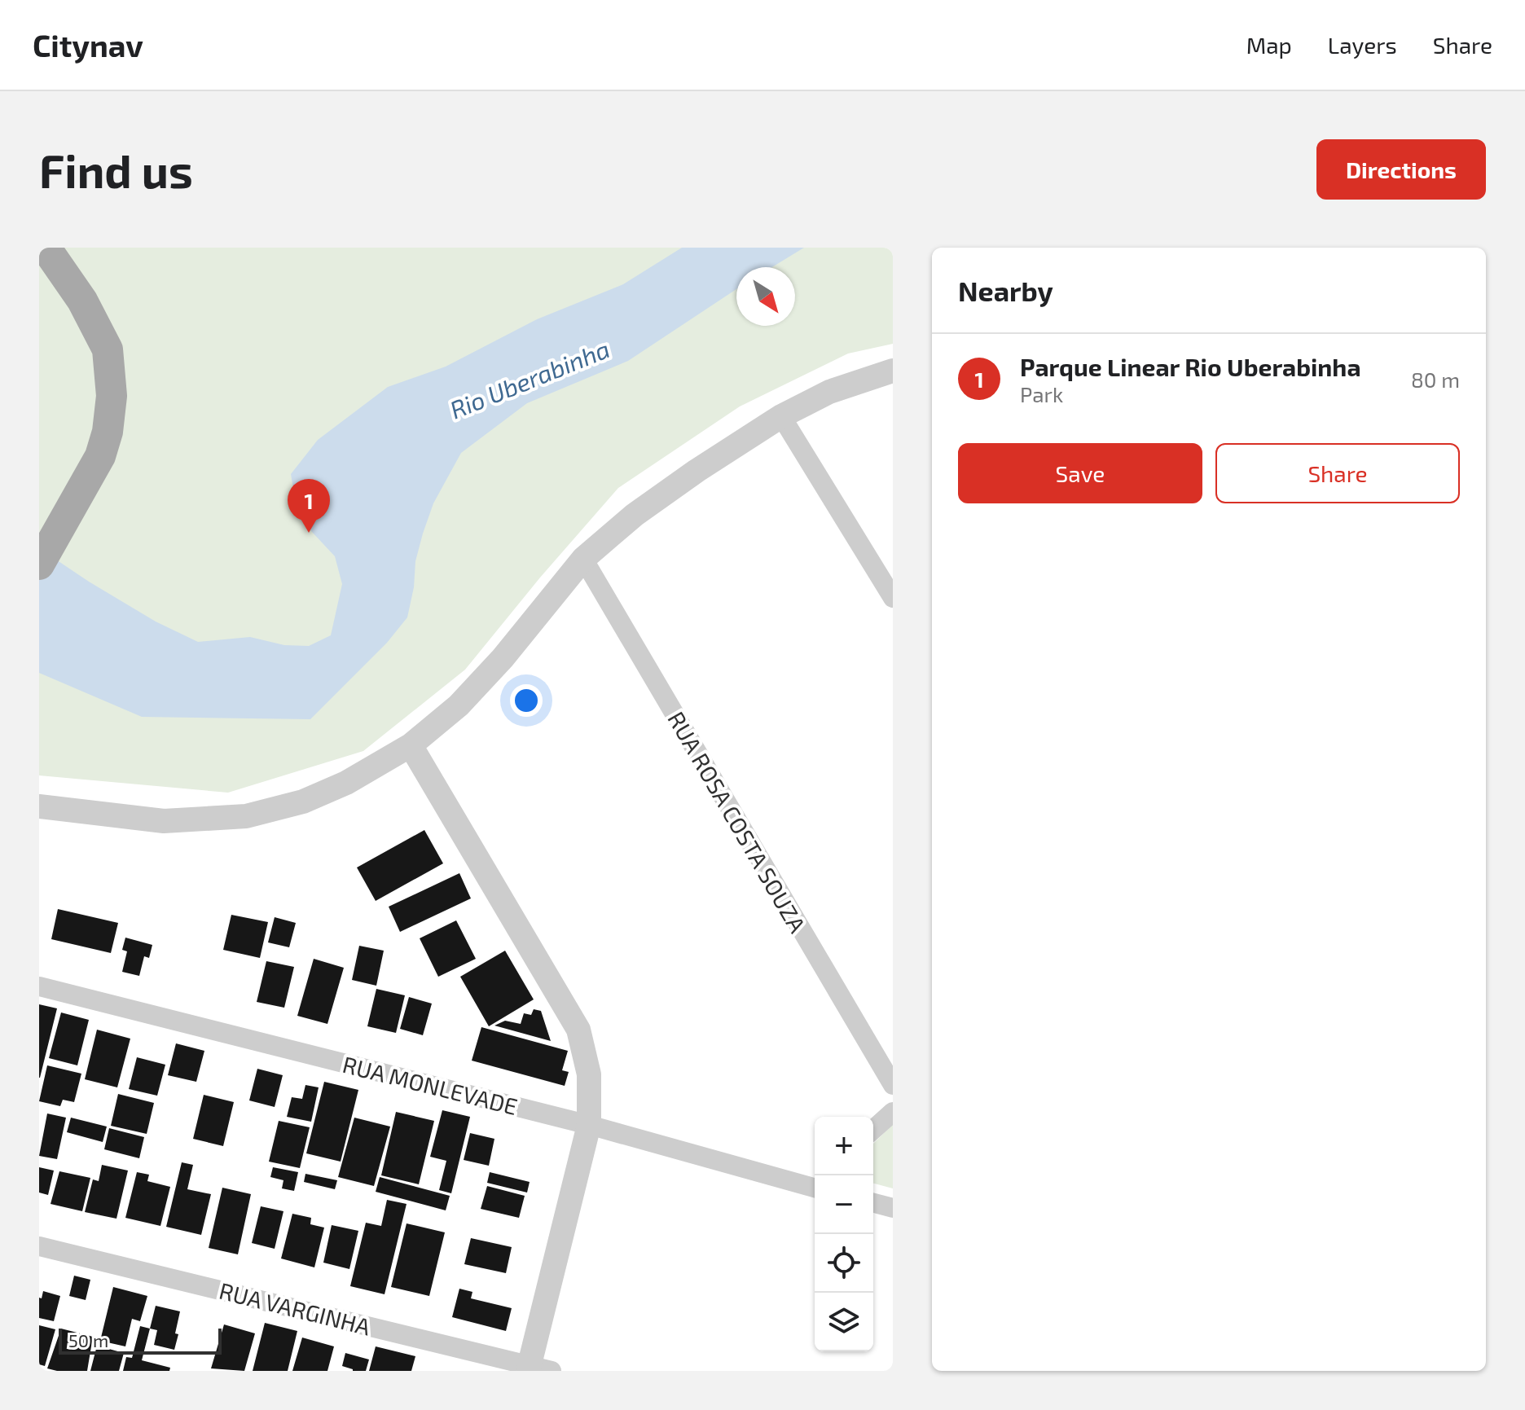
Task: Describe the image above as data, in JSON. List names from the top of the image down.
{
  "streets": {
    "street": ["RUA ROSA COSTA SOUZA", "RUA MONLEVADE", "RUA VARGINHA"]
  },
  "water": ["Rio Uberabinha"],
  "scale_bar": "50 m",
  "north": "bottom right",
  "page": {
    "header": "Citynav",
    "nav": ["Map", "Layers", "Share"],
    "buttons": [
      "Directions",
      ["Save", "Share"]
    ],
    "title": "Find us",
    "heading": "Nearby",
    "list": [
      {
        "mark": "1",
        "name": "Parque Linear Rio Uberabinha",
        "note": "Park",
        "value": "80 m"
      }
    ],
    "pins": "1",
    "map_buttons": ["+", "−"],
    "scale": "50 m"
  }
}
